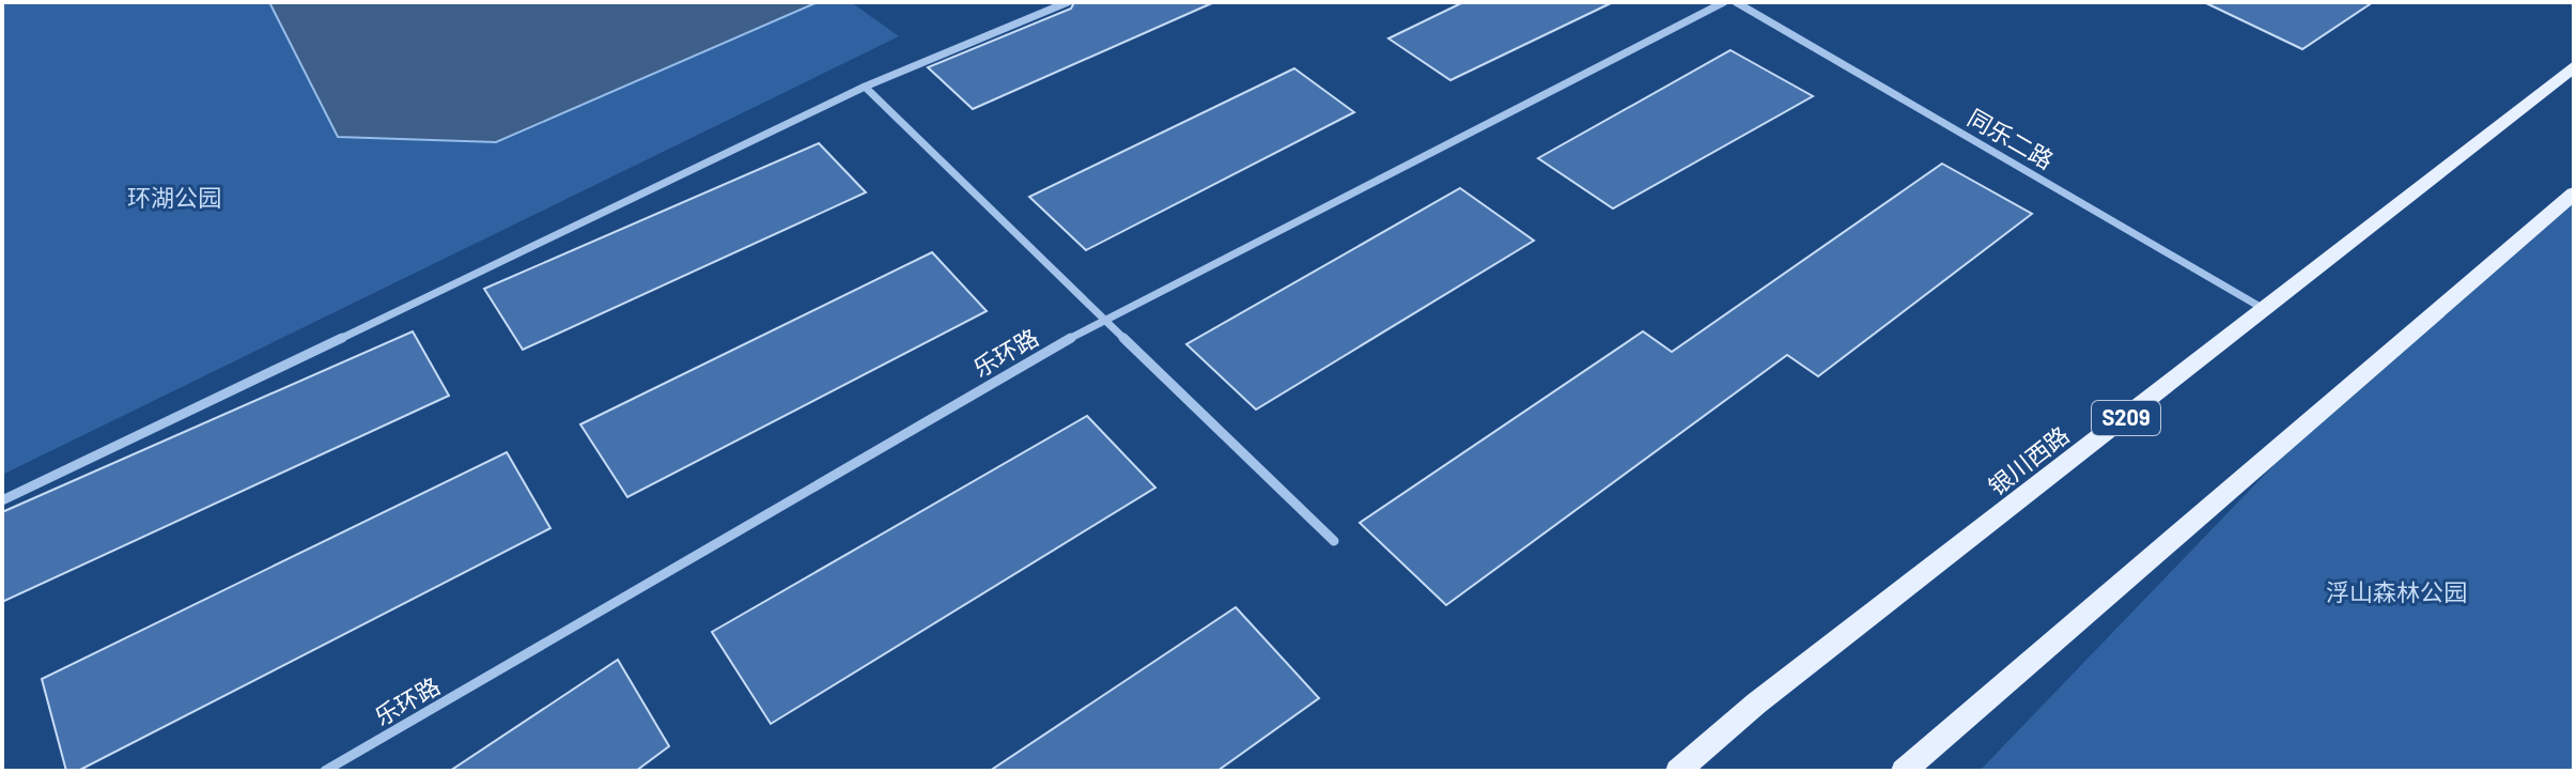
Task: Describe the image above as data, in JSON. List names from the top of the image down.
{
  "streets": {
    "main road": ["S209", "银川西路"],
    "street": ["同乐二路", "乐环路"]
  },
  "crossings": [
    ["同乐二路", "银川西路"]
  ],
  "parks": ["环湖公园", "浮山森林公园"]
}
